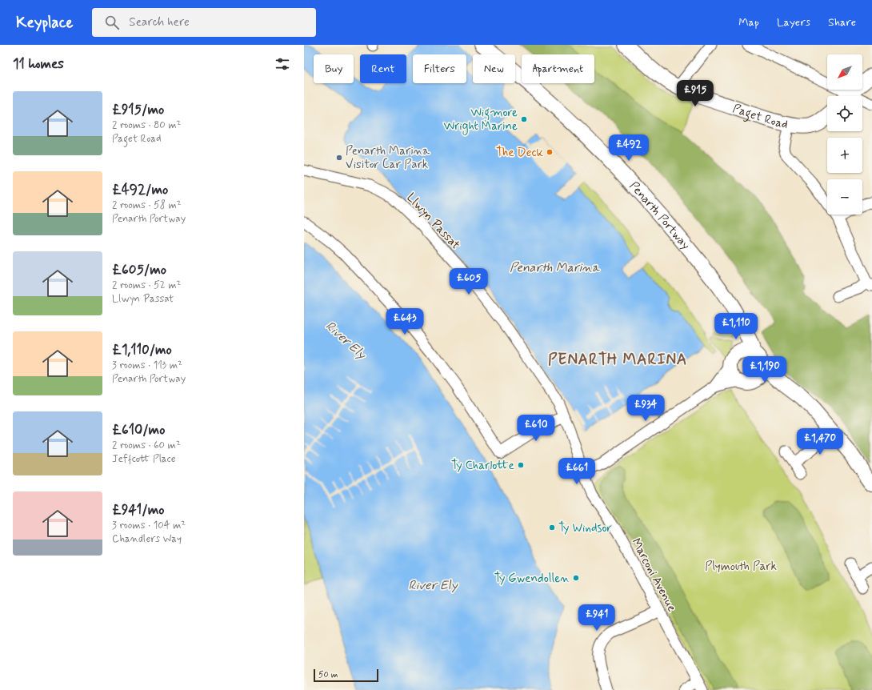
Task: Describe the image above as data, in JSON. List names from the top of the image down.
{
  "streets": {
    "street": [
      "Paget Road",
      "Penarth Portway",
      "Llwyn Passat",
      "Marconi Avenue"
    ]
  },
  "crossings": [
    ["Llwyn Passat", "Marconi Avenue"]
  ],
  "districts": ["PENARTH MARINA"],
  "water": ["Penarth Marina", "River Ely"],
  "parks": ["Plymouth Park"],
  "places": [
    "Wigmore Wright Marine",
    "The Deck",
    "Penarth Marina Visitor Car Park",
    "Ty Charlotte",
    "Ty Windsor",
    "Ty Gwendollen"
  ],
  "scale_bar": "50 m",
  "north": "bottom left",
  "page": {
    "header": "Keyplace",
    "search": "Search here",
    "nav": ["Map", "Layers", "Share"],
    "heading": "11 homes",
    "map_buttons": ["+", "−"],
    "chip": [
      "Buy",
      "Rent",
      "Filters",
      "New",
      "Apartment"
    ],
    "price": [
      "£915",
      "£492",
      "£605",
      "£643",
      "£1,110",
      "£1,190",
      "£934",
      "£610",
      "£1,470",
      "£661",
      "£941"
    ],
    "list": [
      {
        "name": "£915/mo",
        "note": "2 rooms · 80 m² · Paget Road"
      },
      {
        "name": "£492/mo",
        "note": "2 rooms · 58 m² · Penarth Portway"
      },
      {
        "name": "£605/mo",
        "note": "2 rooms · 52 m² · Llwyn Passat"
      },
      {
        "name": "£1,110/mo",
        "note": "3 rooms · 113 m² · Penarth Portway"
      },
      {
        "name": "£610/mo",
        "note": "2 rooms · 60 m² · Jeffcott Place"
      },
      {
        "name": "£941/mo",
        "note": "3 rooms · 104 m² · Chandlers Way"
      }
    ],
    "scale": "50 m"
  }
}
